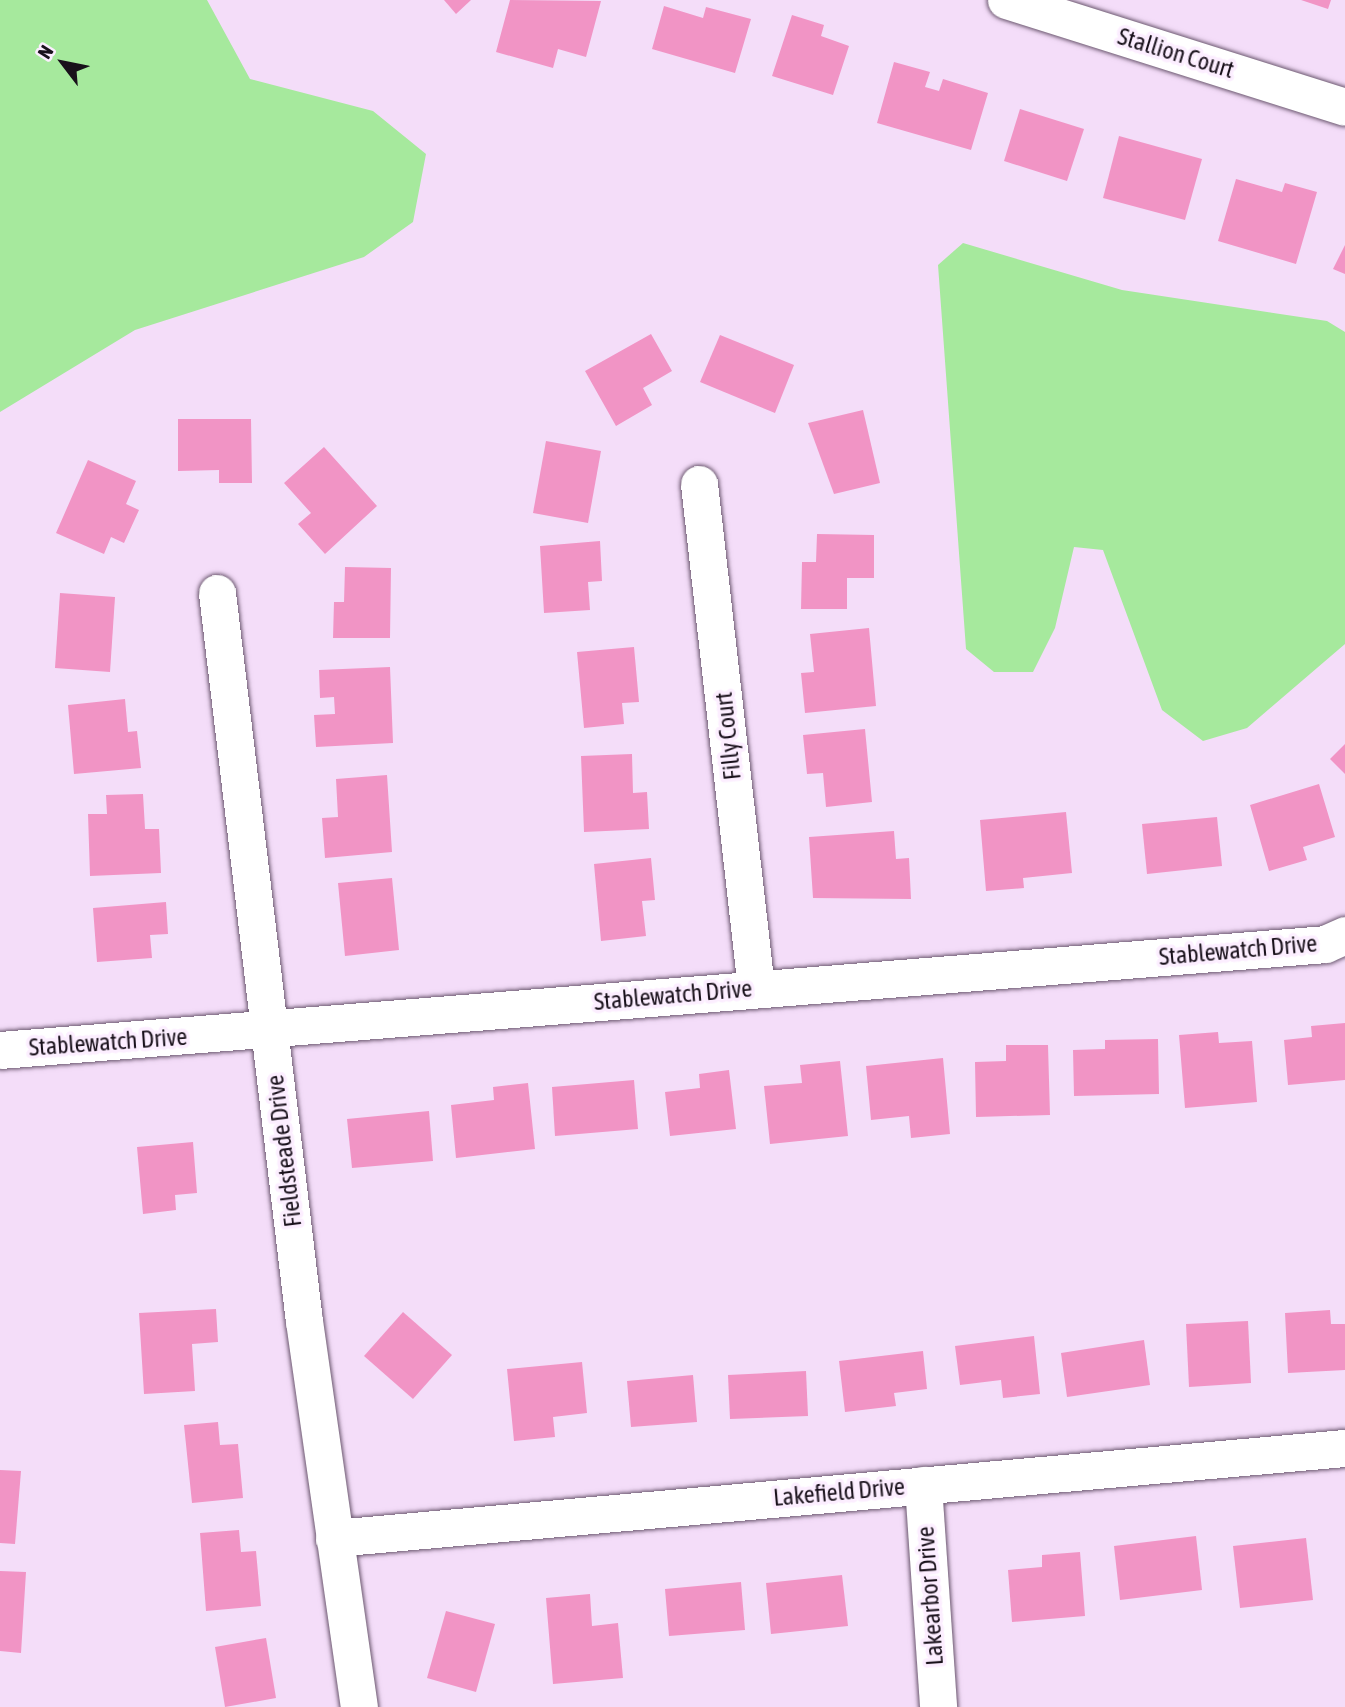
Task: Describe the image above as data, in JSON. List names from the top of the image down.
{
  "streets": {
    "street": [
      "Stallion Court",
      "Filly Court",
      "Stablewatch Drive",
      "Fieldsteade Drive",
      "Lakefield Drive",
      "Lakearbor Drive"
    ]
  },
  "crossings": [
    ["Filly Court", "Stablewatch Drive"],
    ["Stablewatch Drive", "Fieldsteade Drive"],
    ["Fieldsteade Drive", "Lakefield Drive"],
    ["Lakefield Drive", "Lakearbor Drive"]
  ],
  "north": "top left"
}
